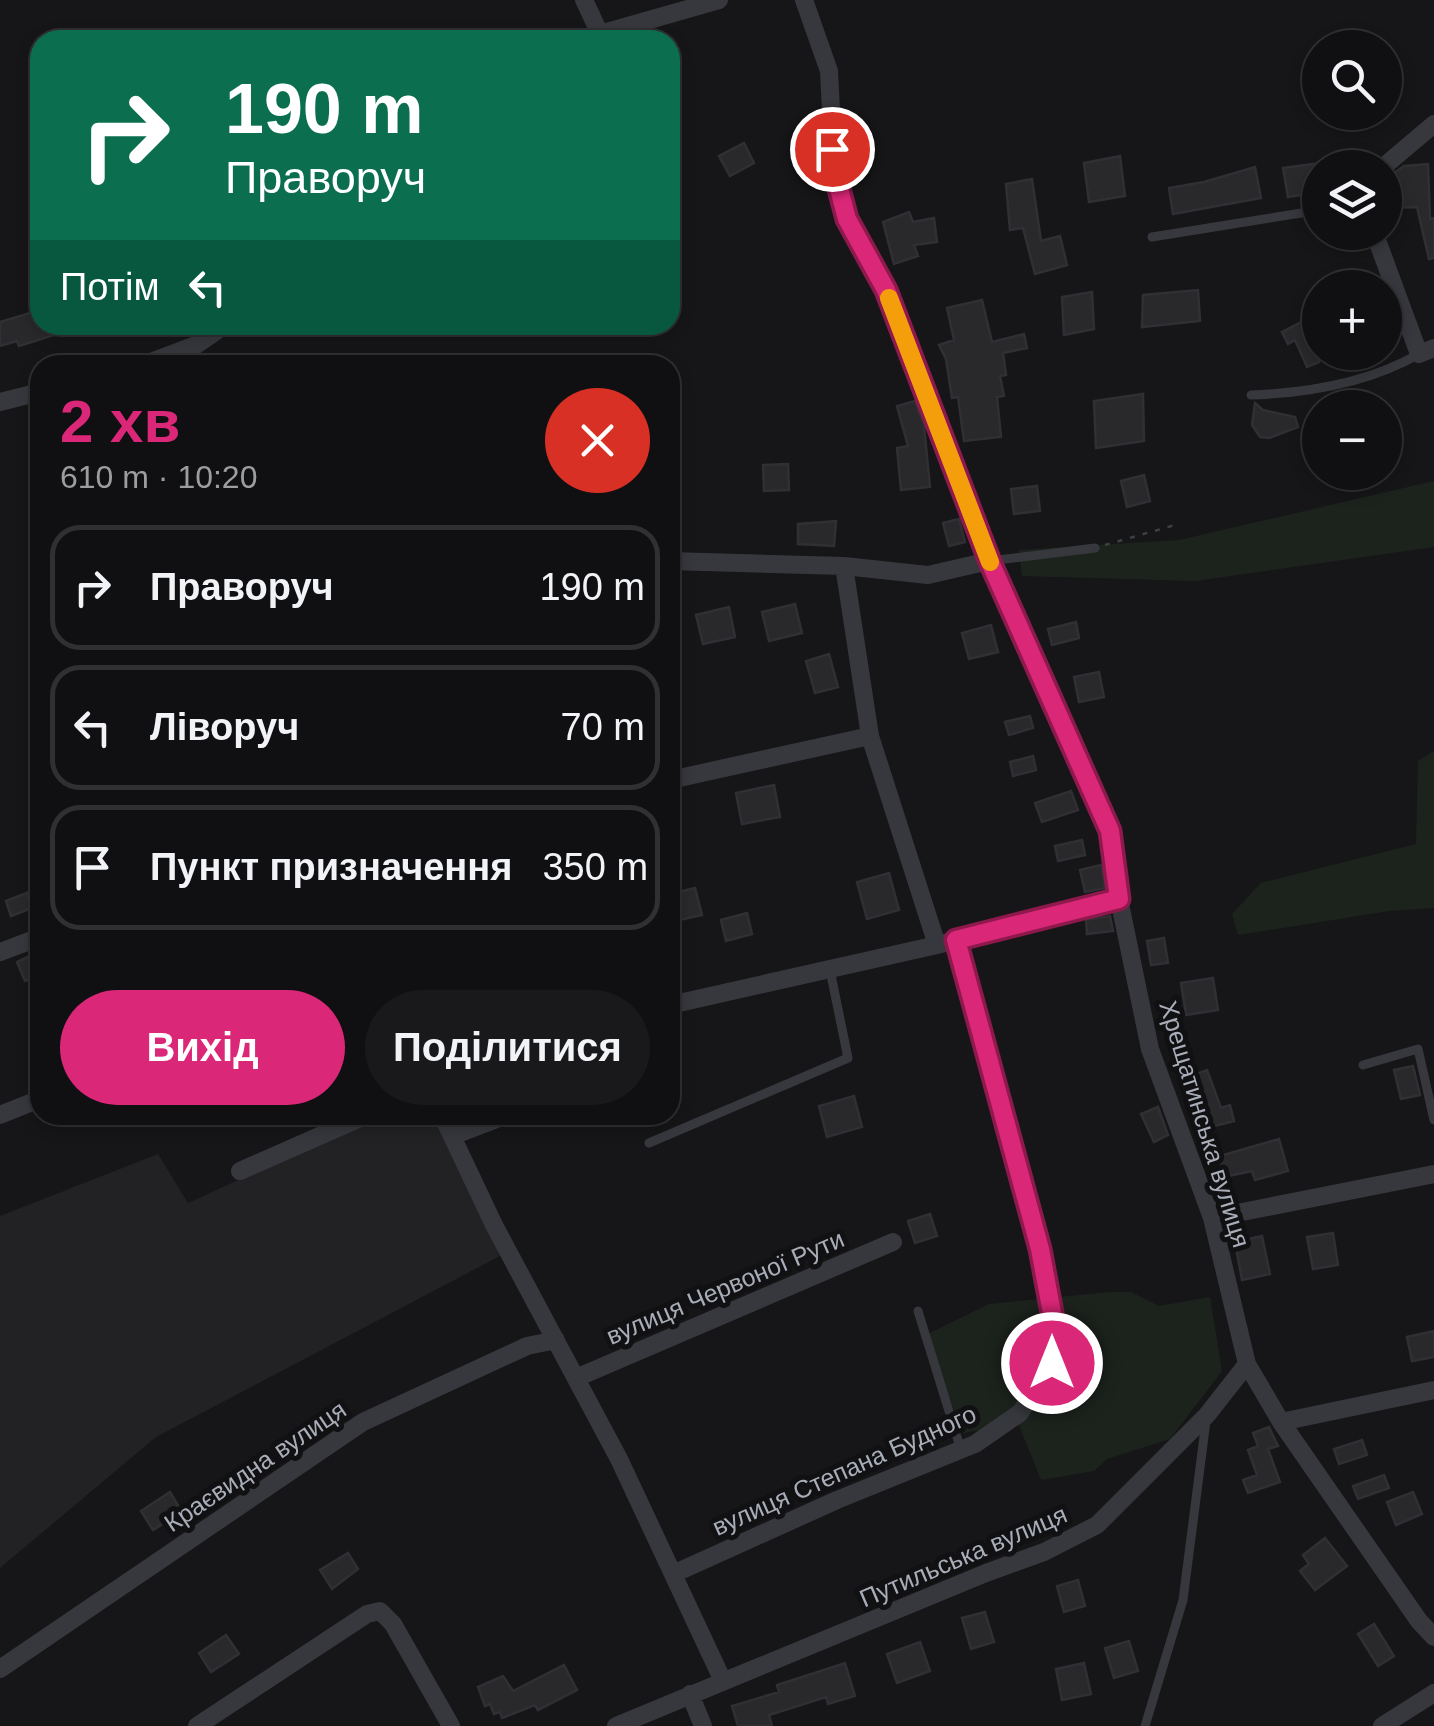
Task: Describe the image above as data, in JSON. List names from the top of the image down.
{
  "streets": {
    "street": [
      "Хрещатинська вулиця",
      "вулиця Червоної Рути",
      "Краєвидна вулиця",
      "вулиця Степана Будного",
      "Путильська вулиця"
    ]
  },
  "crossings": [
    ["Хрещатинська вулиця", "Путильська вулиця"]
  ],
  "page": {
    "map_buttons": ["+", "−"],
    "turn": ["190 m", "Праворуч"],
    "then": "Потім",
    "heading": ["2 хв", "610 m · 10:20"],
    "list": [
      {
        "name": "Праворуч",
        "value": "190 m"
      },
      {
        "name": "Ліворуч",
        "value": "70 m"
      },
      {
        "name": "Пункт призначення",
        "value": "350 m"
      }
    ],
    "buttons": ["Вихід", "Поділитися"]
  }
}
